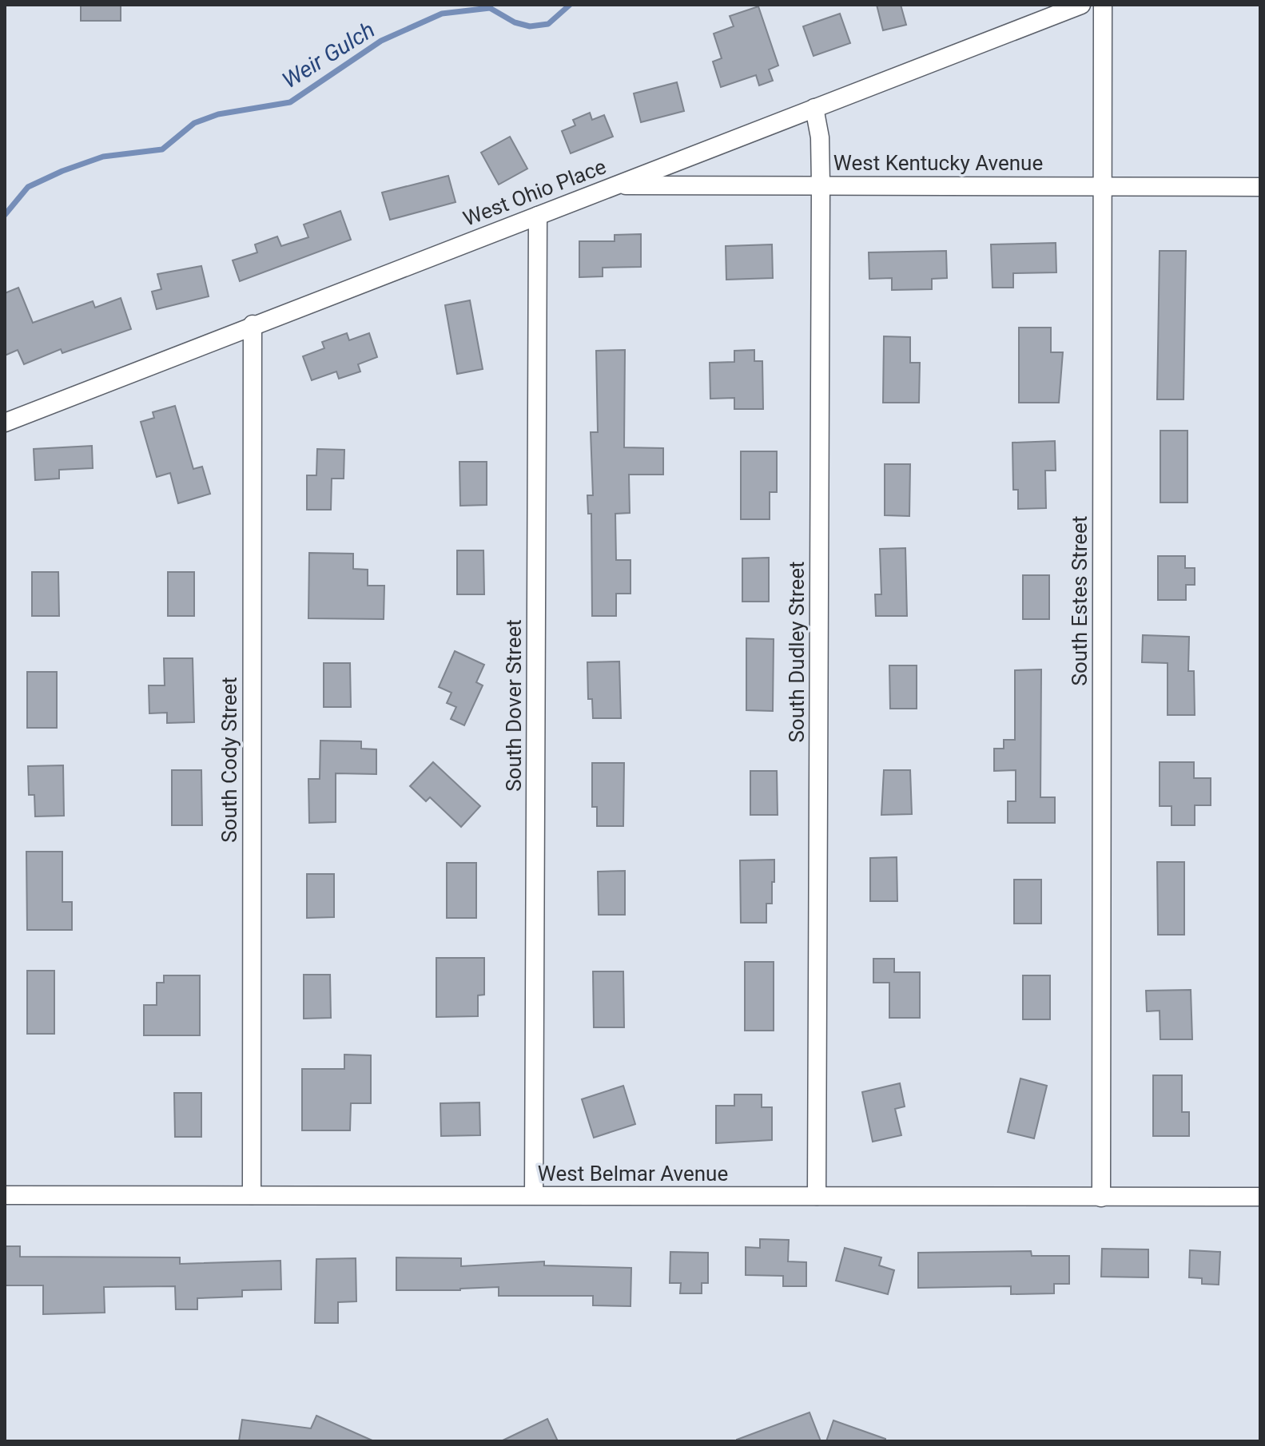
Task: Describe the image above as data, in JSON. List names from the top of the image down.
{
  "streets": {
    "street": [
      "West Kentucky Avenue",
      "West Ohio Place",
      "South Estes Street",
      "South Dudley Street",
      "South Dover Street",
      "South Cody Street",
      "West Belmar Avenue"
    ]
  },
  "crossings": [
    ["West Kentucky Avenue", "West Ohio Place"],
    ["West Kentucky Avenue", "South Estes Street"],
    ["West Kentucky Avenue", "South Dudley Street"],
    ["West Ohio Place", "South Dudley Street"],
    ["West Ohio Place", "South Dover Street"],
    ["West Ohio Place", "South Cody Street"],
    ["South Estes Street", "West Belmar Avenue"],
    ["South Dudley Street", "West Belmar Avenue"],
    ["South Dover Street", "West Belmar Avenue"],
    ["South Cody Street", "West Belmar Avenue"]
  ],
  "water": ["Weir Gulch"]
}
